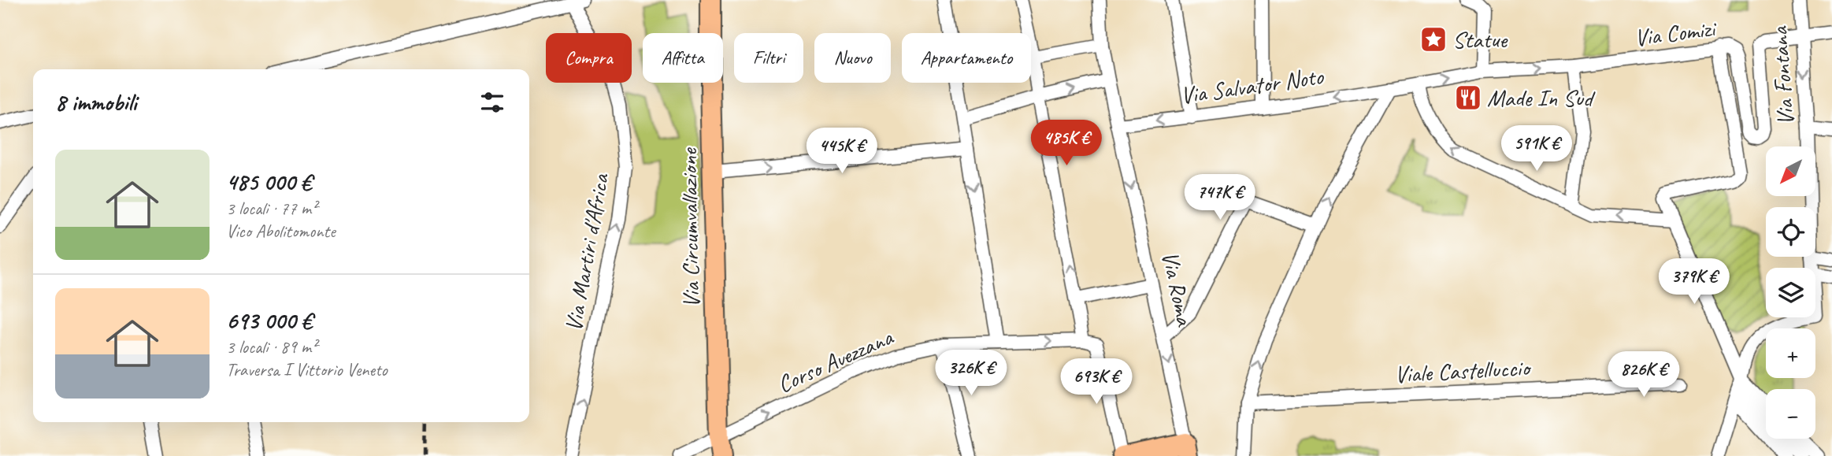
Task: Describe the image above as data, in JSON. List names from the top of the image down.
{
  "streets": {
    "main road": ["Via Circumvallazione"],
    "street": [
      "Via Comizi",
      "Via Fontana",
      "Via Salvator Noto",
      "Via Martiri d'Africa",
      "Via Roma",
      "Corso Avezzana",
      "Viale Castelluccio"
    ]
  },
  "crossings": [
    ["Via Comizi", "Via Fontana"],
    ["Via Comizi", "Via Salvator Noto"],
    ["Via Salvator Noto", "Via Roma"],
    ["Via Circumvallazione", "Corso Avezzana"]
  ],
  "one_way": ["Via Salvator Noto", "Via Martiri d'Africa", "Corso Avezzana"],
  "places": {
    "place": ["Statue"],
    "restaurant": ["Made In Sud"]
  },
  "north": "bottom left",
  "page": {
    "chip": [
      "Compra",
      "Affitta",
      "Filtri",
      "Nuovo",
      "Appartamento"
    ],
    "heading": "8 immobili",
    "price": [
      "485K €",
      "591K €",
      "445K €",
      "747K €",
      "379K €",
      "326K €",
      "826K €",
      "693K €"
    ],
    "list": [
      {
        "name": "485 000 €",
        "note": "3 locali · 77 m² · Vico Abolitomonte"
      },
      {
        "name": "693 000 €",
        "note": "3 locali · 89 m² · Traversa I Vittorio Veneto"
      }
    ],
    "map_buttons": ["+", "−"]
  }
}
